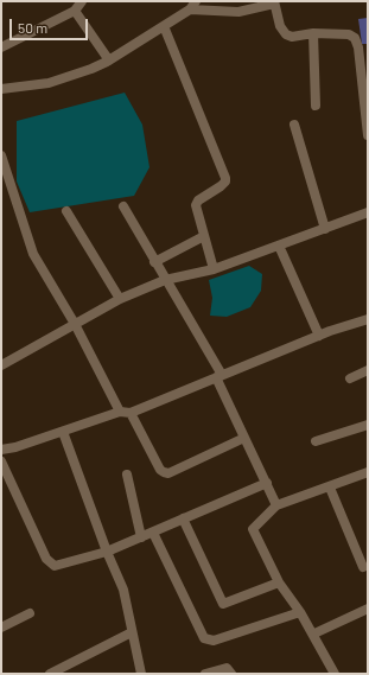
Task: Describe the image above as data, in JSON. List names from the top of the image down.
{
  "scale_bar": "50 m"
}
